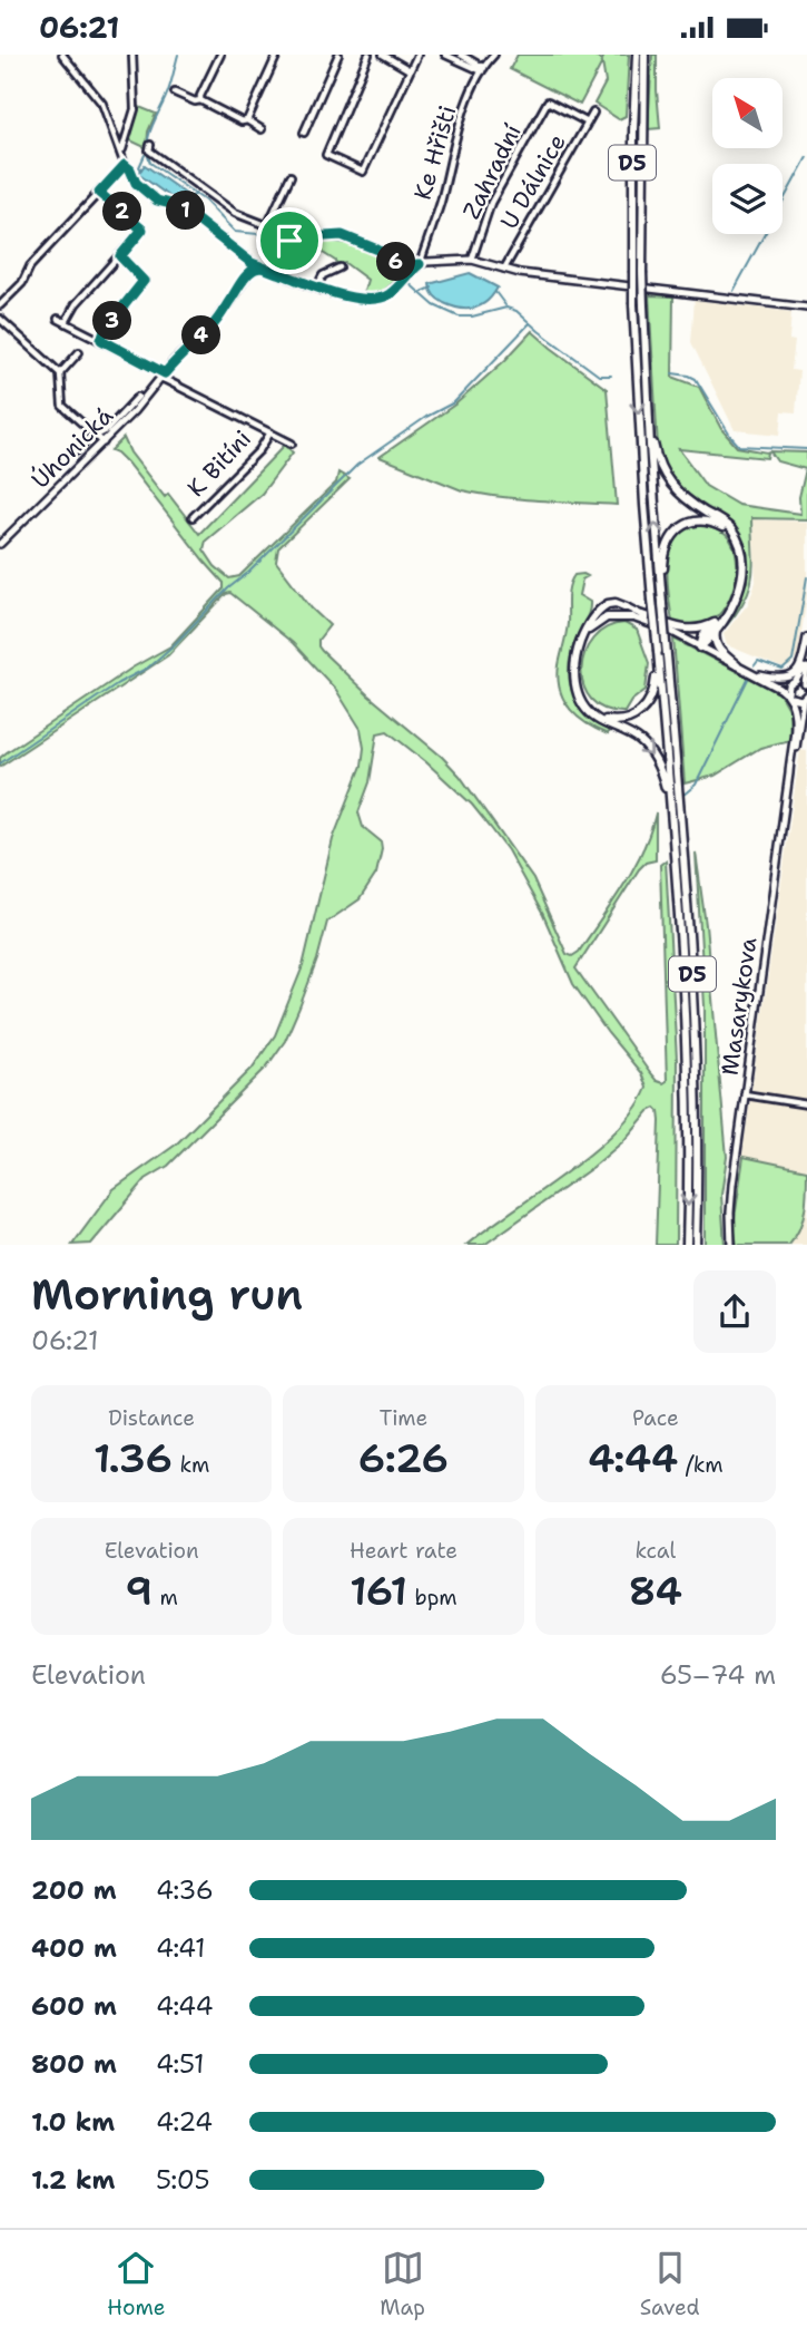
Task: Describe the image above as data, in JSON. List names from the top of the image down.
{
  "streets": {
    "highway": ["D5"],
    "main road": ["Úhonická", "Masarykova"],
    "street": [
      "Ke Hřišti",
      "Zahradní",
      "U Dálnice",
      "K Bitíni"
    ]
  },
  "crossings": [
    ["Zahradní", "U Dálnice"]
  ],
  "north": "top left",
  "page": {
    "status": "06:21",
    "pins": [
      "1",
      "2",
      "6",
      "3",
      "4"
    ],
    "heading": ["Morning run", "06:21"],
    "stats": [
      ["Distance", "1.36 km"],
      ["Time", "6:26"],
      ["Pace", "4:44 /km"],
      ["Elevation", "9 m"],
      ["Heart rate", "161 bpm"],
      ["kcal", "84"]
    ],
    "chart": ["Elevation", "65–74 m"],
    "list": [
      {
        "name": "200 m",
        "note": "4:36"
      },
      {
        "name": "400 m",
        "note": "4:41"
      },
      {
        "name": "600 m",
        "note": "4:44"
      },
      {
        "name": "800 m",
        "note": "4:51"
      },
      {
        "name": "1.0 km",
        "note": "4:24"
      },
      {
        "name": "1.2 km",
        "note": "5:05"
      }
    ],
    "tabs": ["Home", "Map", "Saved"]
  }
}
